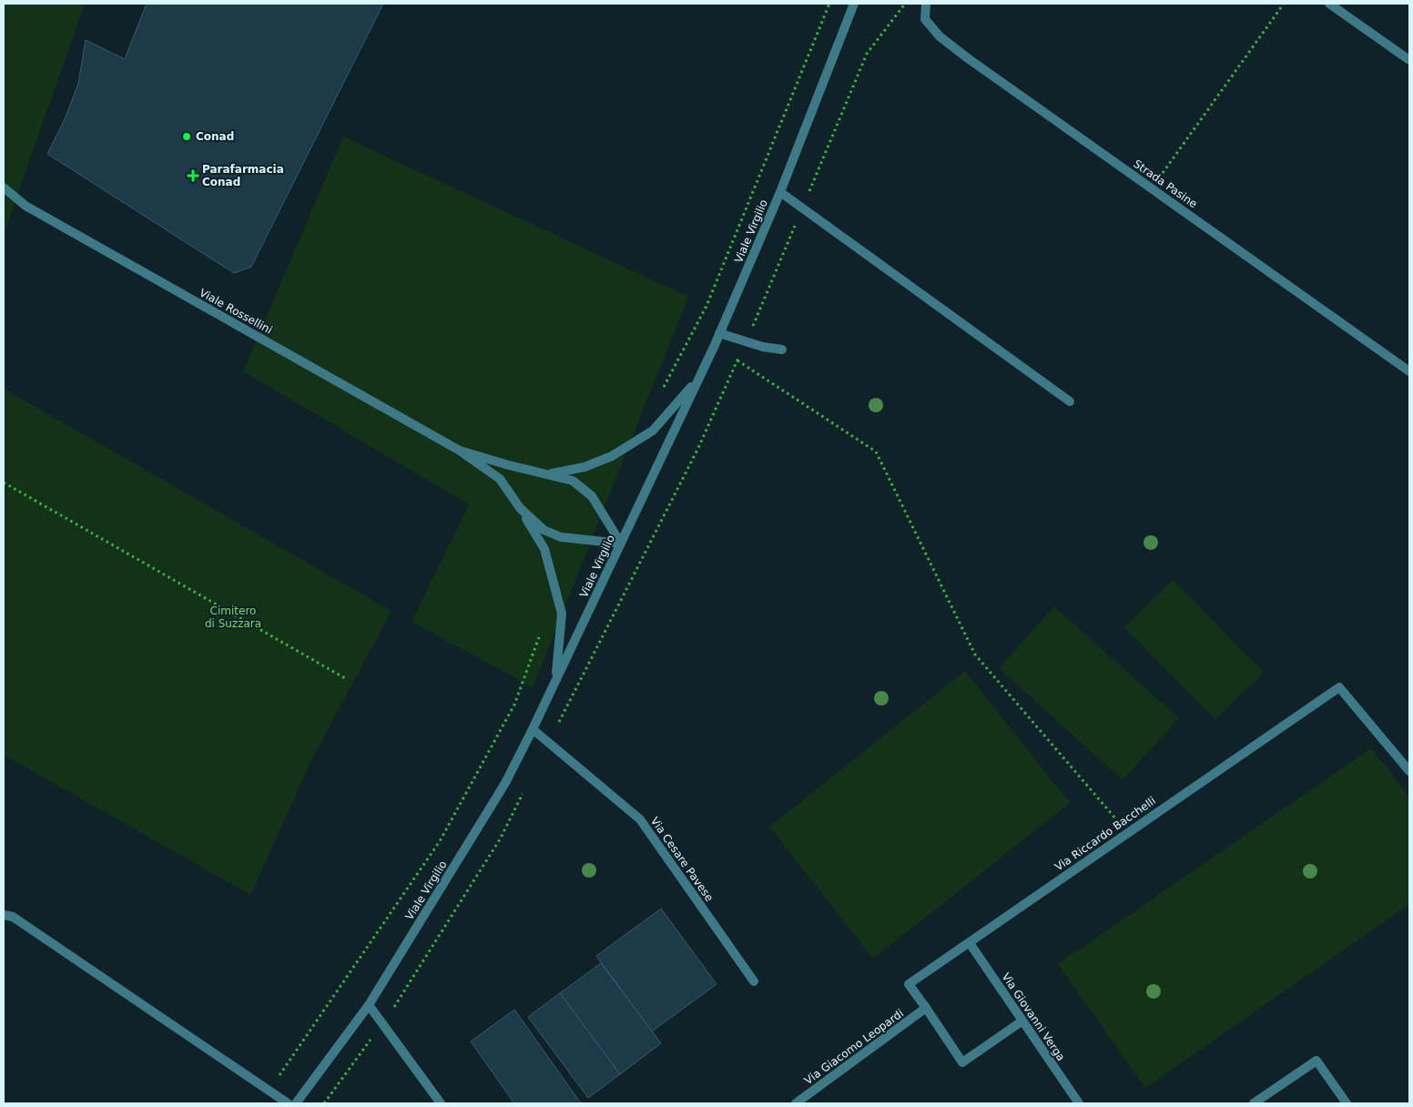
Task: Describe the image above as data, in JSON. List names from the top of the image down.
{
  "streets": {
    "street": [
      "Strada Pasine",
      "Viale Virgilio",
      "Viale Rossellini",
      "Via Riccardo Bacchelli",
      "Via Cesare Pavese",
      "Via Giovanni Verga",
      "Via Giacomo Leopardi"
    ]
  },
  "crossings": [
    ["Viale Virgilio", "Via Cesare Pavese"],
    ["Via Riccardo Bacchelli", "Via Giovanni Verga"],
    ["Via Riccardo Bacchelli", "Via Giacomo Leopardi"]
  ],
  "parks": ["Cimitero di Suzzara"],
  "places": {
    "other": ["Conad"],
    "health": ["Parafarmacia Conad"]
  }
}
